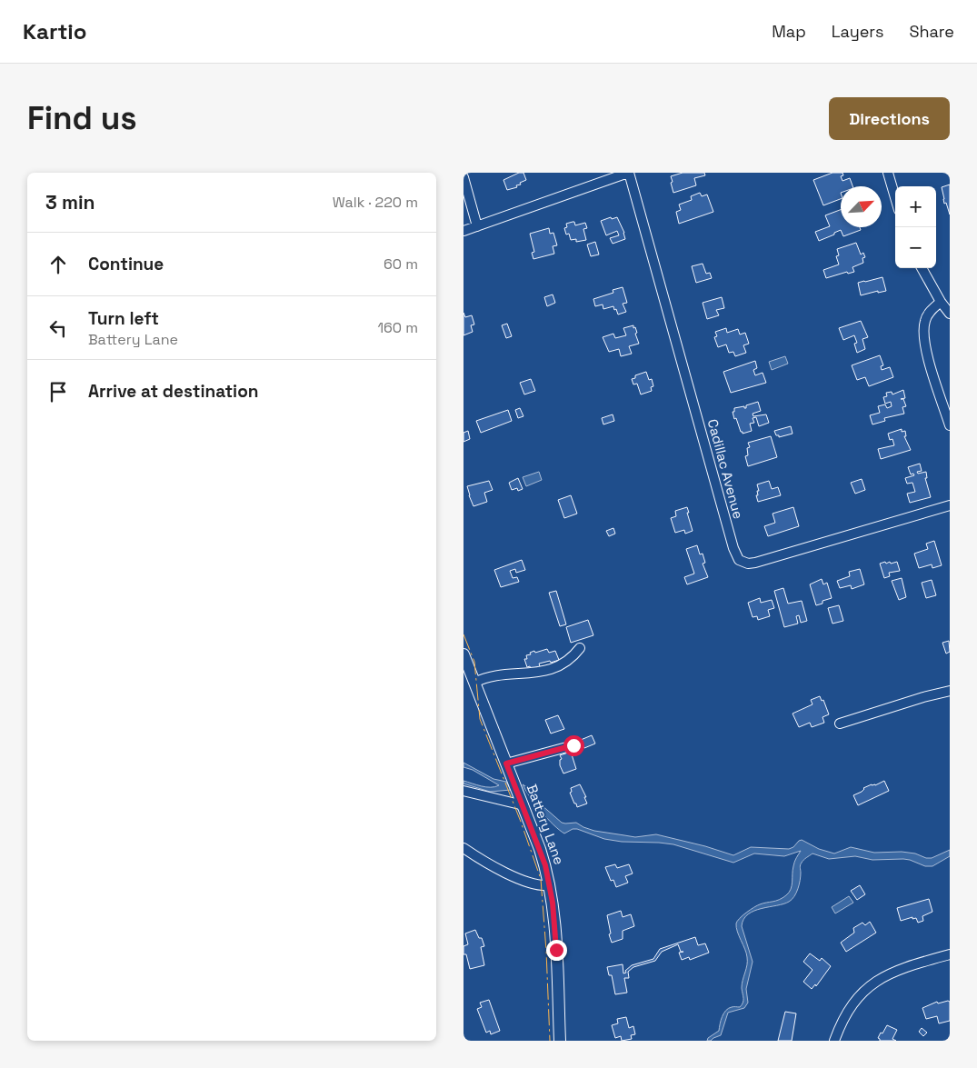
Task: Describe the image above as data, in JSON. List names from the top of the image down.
{
  "streets": {
    "main road": ["Battery Lane"],
    "street": ["Cadillac Avenue"]
  },
  "north": "top right",
  "page": {
    "header": "Kartio",
    "nav": ["Map", "Layers", "Share"],
    "buttons": "Directions",
    "title": "Find us",
    "heading": ["3 min", "Walk · 220 m"],
    "map_buttons": ["+", "−"],
    "list": [
      ["Continue", "60 m"],
      ["Turn left", "Battery Lane", "160 m"],
      "Arrive at destination"
    ]
  }
}
